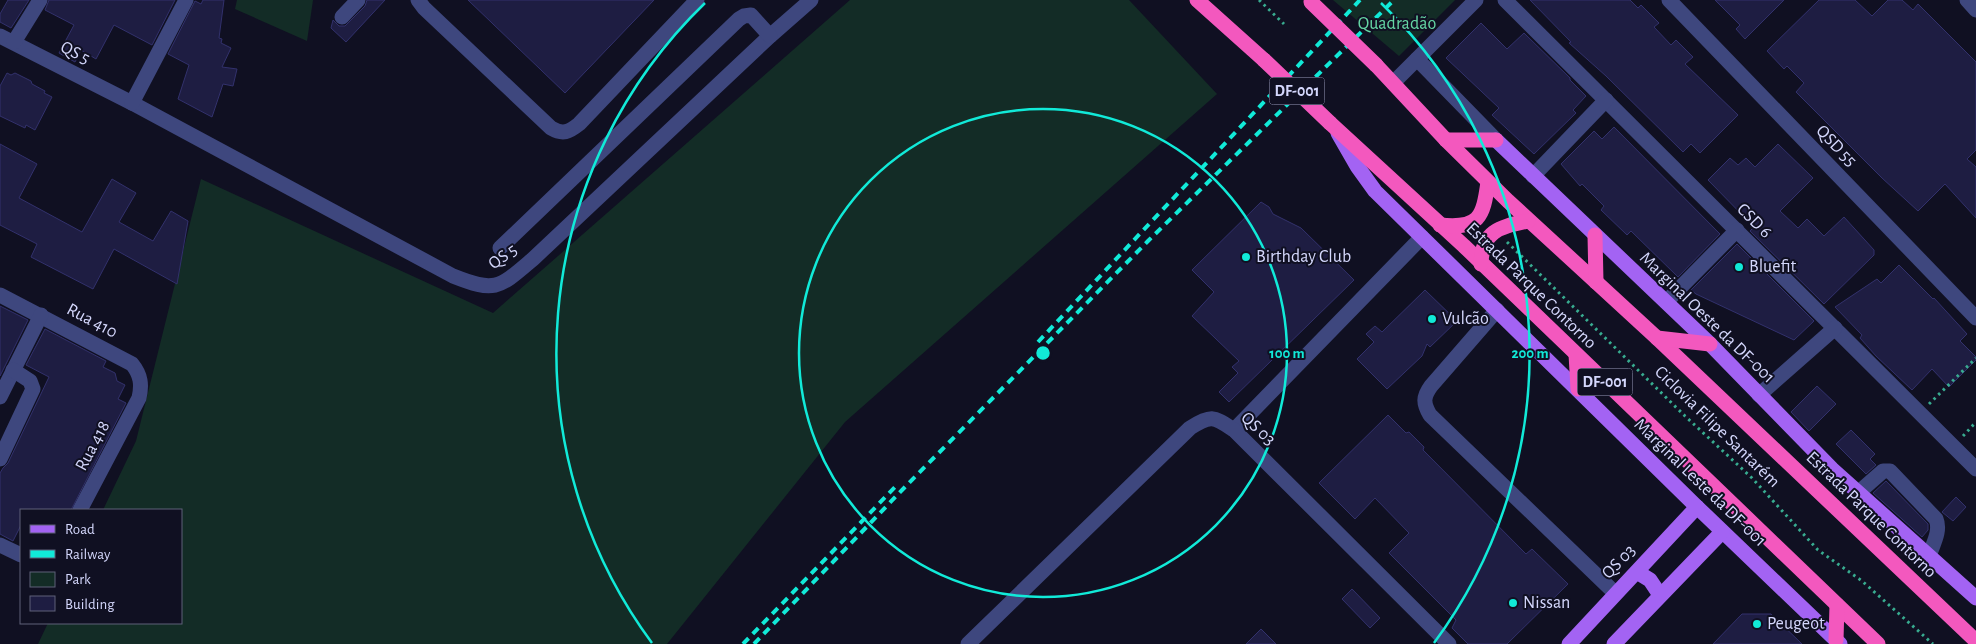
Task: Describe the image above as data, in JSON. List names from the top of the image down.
{
  "streets": {
    "highway": ["DF-001", "Estrada Parque Contorno"],
    "main road": ["Marginal Oeste da DF-001", "QS 03", "Marginal Leste da DF-001"],
    "street": [
      "QS 5",
      "QSD 55",
      "CSD 6",
      "Rua 410",
      "Rua 418"
    ],
    "path": ["Ciclovia Filipe Santarém"]
  },
  "crossings": [
    ["Estrada Parque Contorno", "Marginal Leste da DF-001"],
    ["Rua 410", "Rua 418"],
    ["QS 03", "Marginal Leste da DF-001"]
  ],
  "parks": ["Quadradão"],
  "places": [
    "Birthday Club",
    "Bluefit",
    "Vulcão",
    "Nissan",
    "Peugeot"
  ],
  "legend": [
    "Road",
    "Railway",
    "Park",
    "Building"
  ],
  "rings": ["100 m", "200 m"]
}
